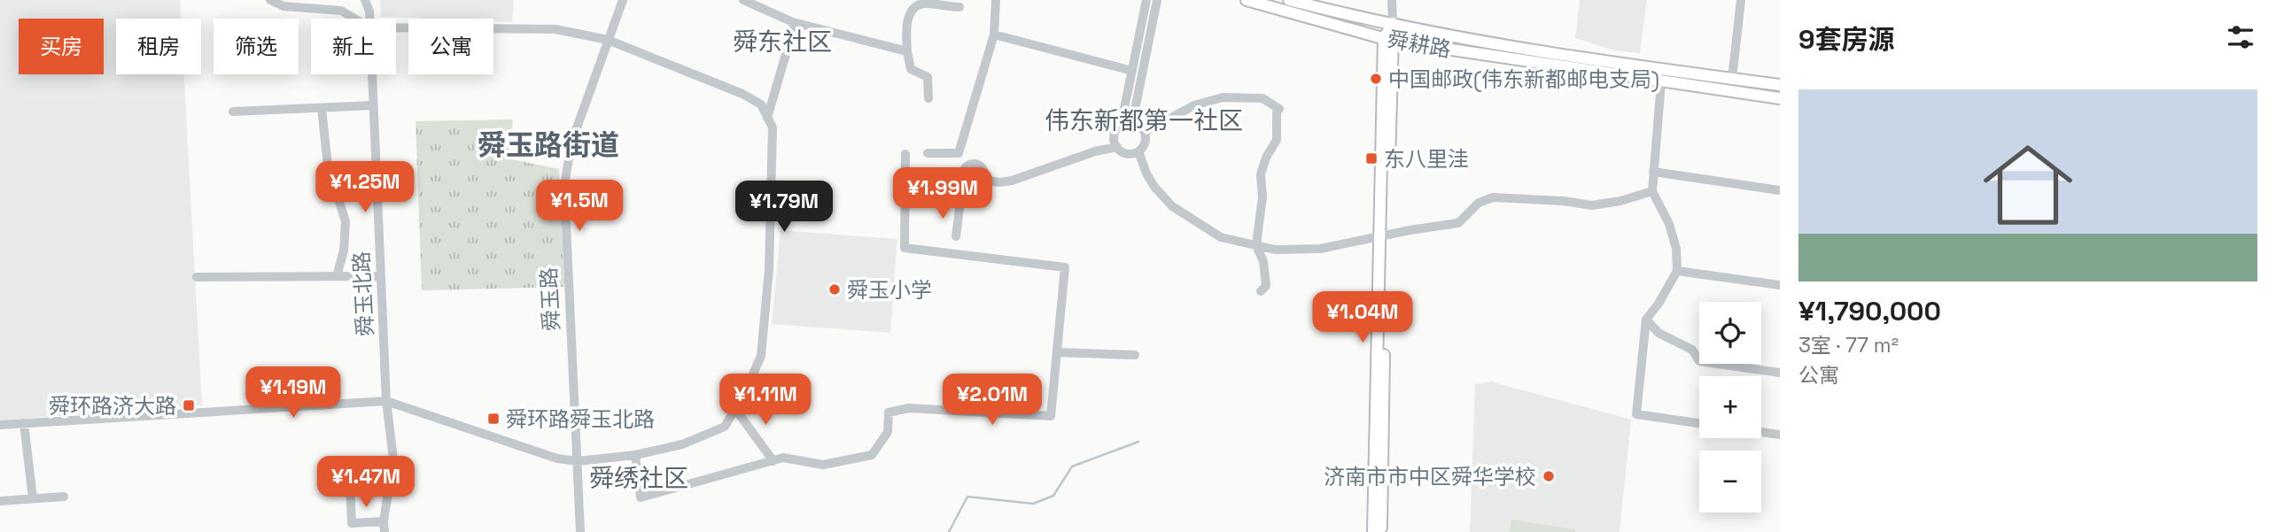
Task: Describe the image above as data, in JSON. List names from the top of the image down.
{
  "streets": {
    "main road": ["舜耕路"],
    "street": ["舜玉北路", "舜玉路"]
  },
  "districts": [
    "舜东社区",
    "伟东新都第一社区",
    "舜玉路街道",
    "舜绣社区"
  ],
  "places": {
    "other": ["中国邮政(伟东新都邮电支局)", "舜玉小学", "济南市市中区舜华学校"],
    "transit": ["东八里洼", "舜环路济大路", "舜环路舜玉北路"]
  },
  "page": {
    "heading": "9套房源",
    "chip": [
      "买房",
      "租房",
      "筛选",
      "新上",
      "公寓"
    ],
    "list": [
      {
        "name": "¥1,790,000",
        "note": "3室 · 77 m² · 公寓"
      }
    ],
    "price": [
      "¥1.25M",
      "¥1.99M",
      "¥1.5M",
      "¥1.79M",
      "¥1.04M",
      "¥1.19M",
      "¥1.11M",
      "¥2.01M",
      "¥1.47M"
    ],
    "map_buttons": ["+", "−"]
  }
}
